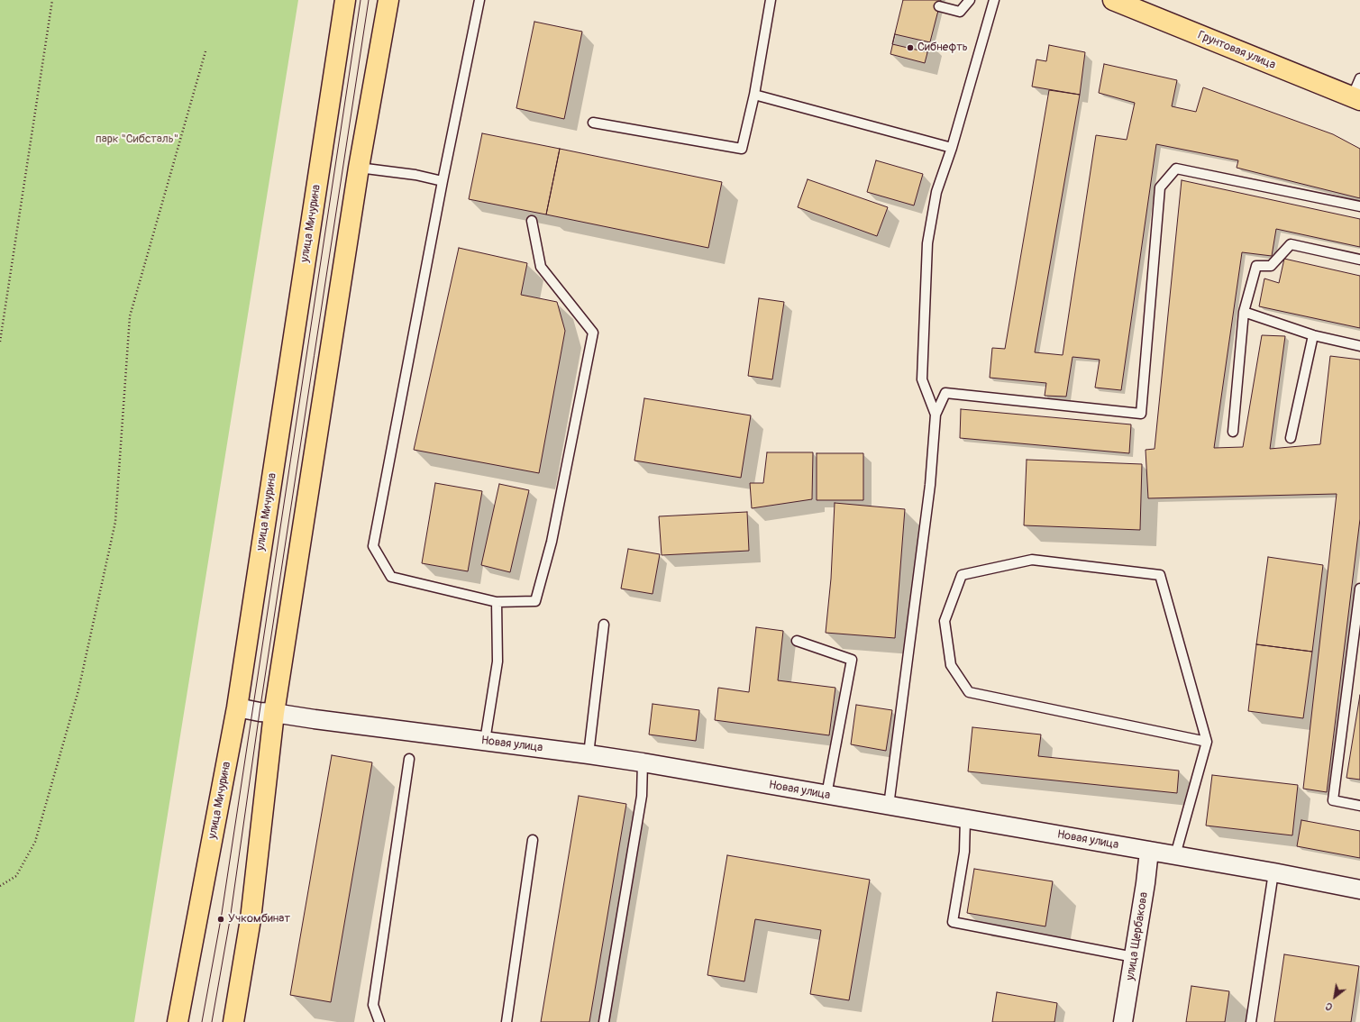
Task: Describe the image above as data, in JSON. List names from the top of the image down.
{
  "streets": {
    "main road": ["Грунтовая улица", "улица Мичурина"],
    "street": ["Новая улица", "улица Щербакова"]
  },
  "crossings": [
    ["улица Мичурина", "Новая улица"],
    ["Новая улица", "улица Щербакова"]
  ],
  "parks": ["парк \"Сибсталь\""],
  "places": ["Сибнефть", "Учкомбинат"],
  "north": "bottom left"
}
